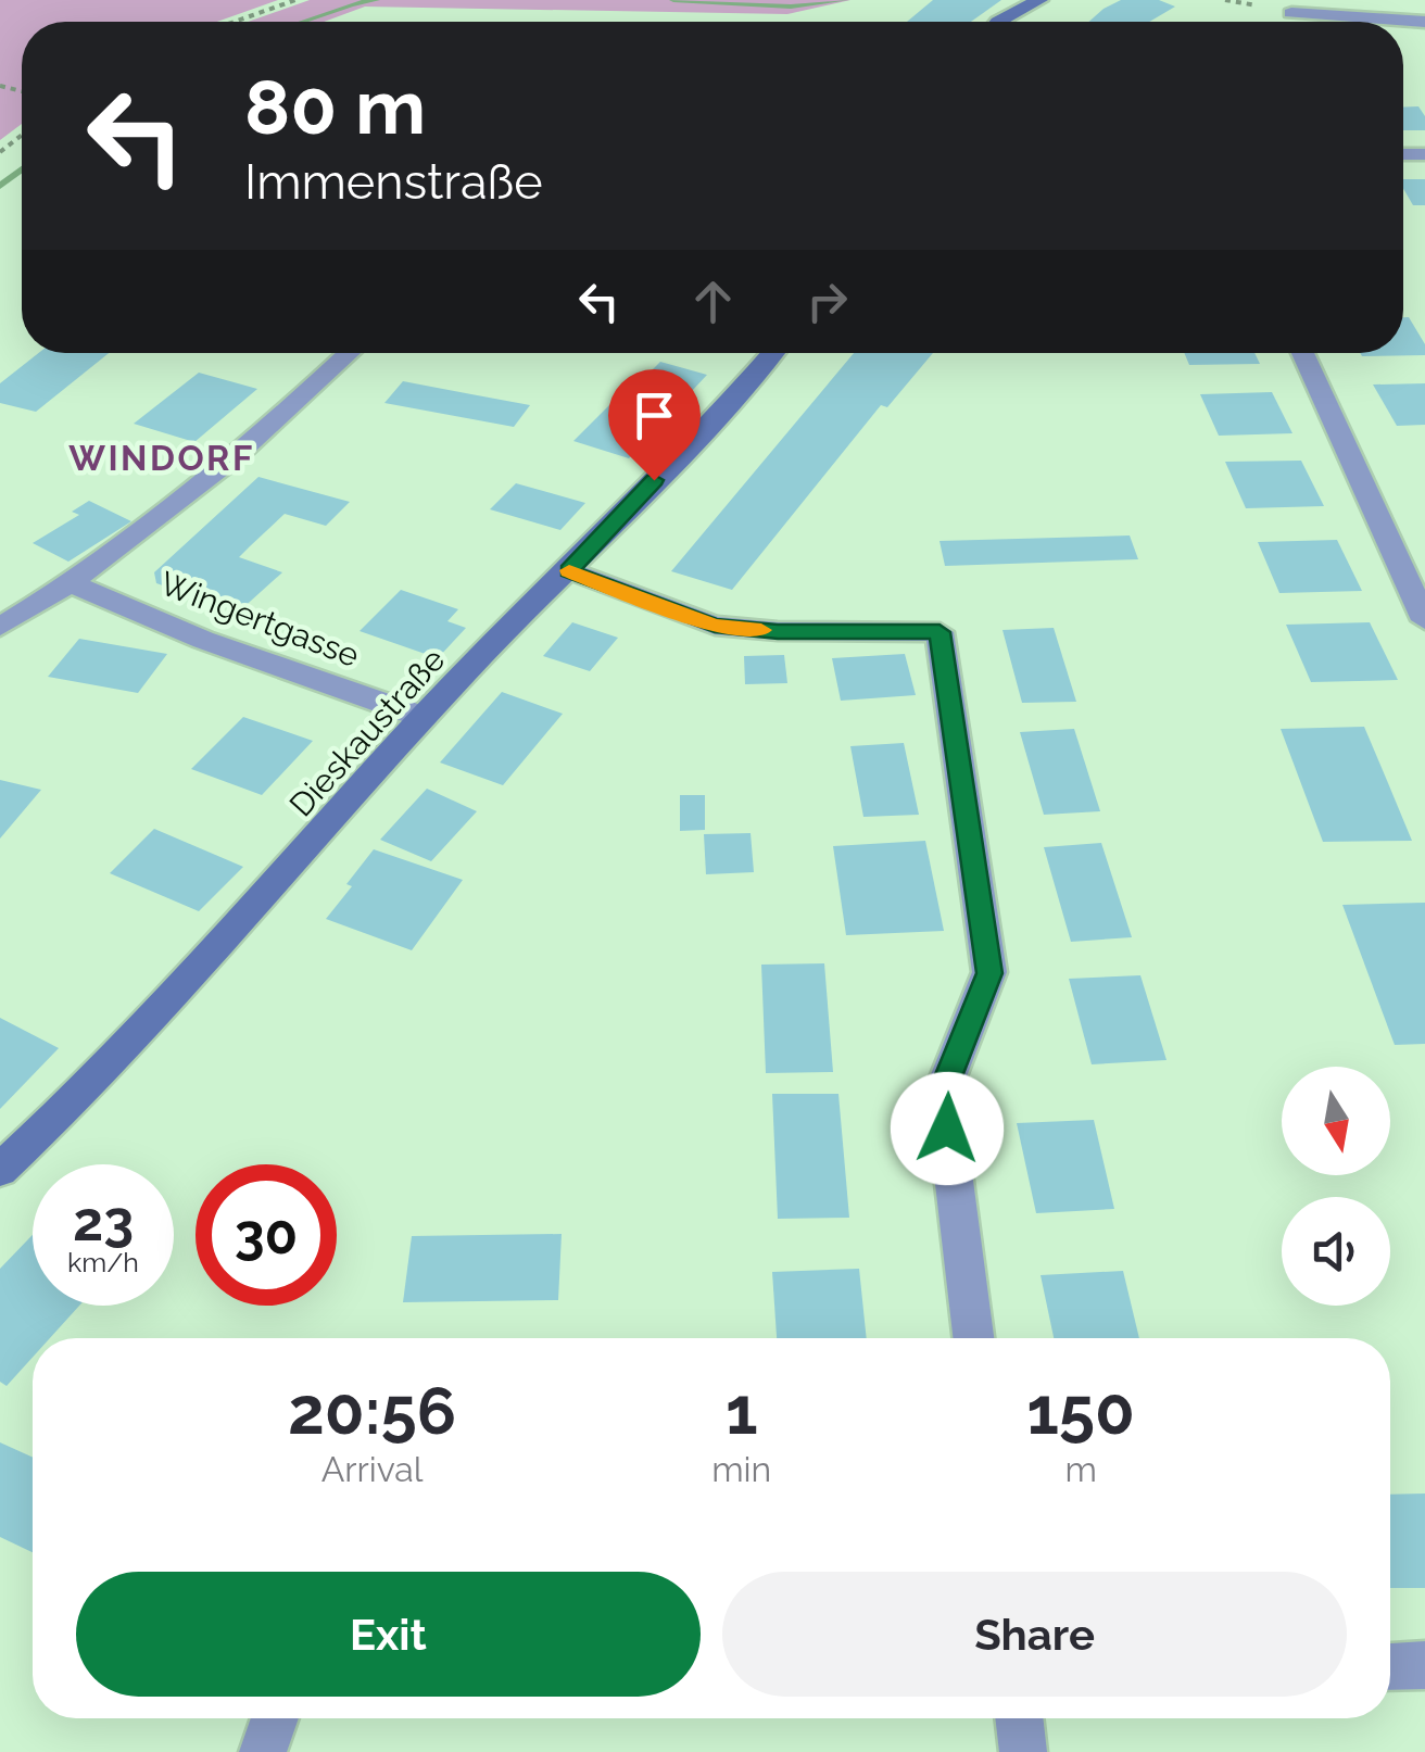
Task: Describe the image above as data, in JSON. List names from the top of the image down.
{
  "streets": {
    "main road": ["Dieskaustraße"],
    "street": ["Wingertgasse"]
  },
  "crossings": [
    ["Wingertgasse", "Dieskaustraße"]
  ],
  "districts": ["WINDORF"],
  "north": "bottom",
  "page": {
    "turn": ["80 m", "Immenstraße"],
    "speed": "23 km/h",
    "limit": "30",
    "eta": [
      "20:56",
      "Arrival",
      "1",
      "min",
      "150",
      "m"
    ],
    "buttons": ["Exit", "Share"]
  }
}
